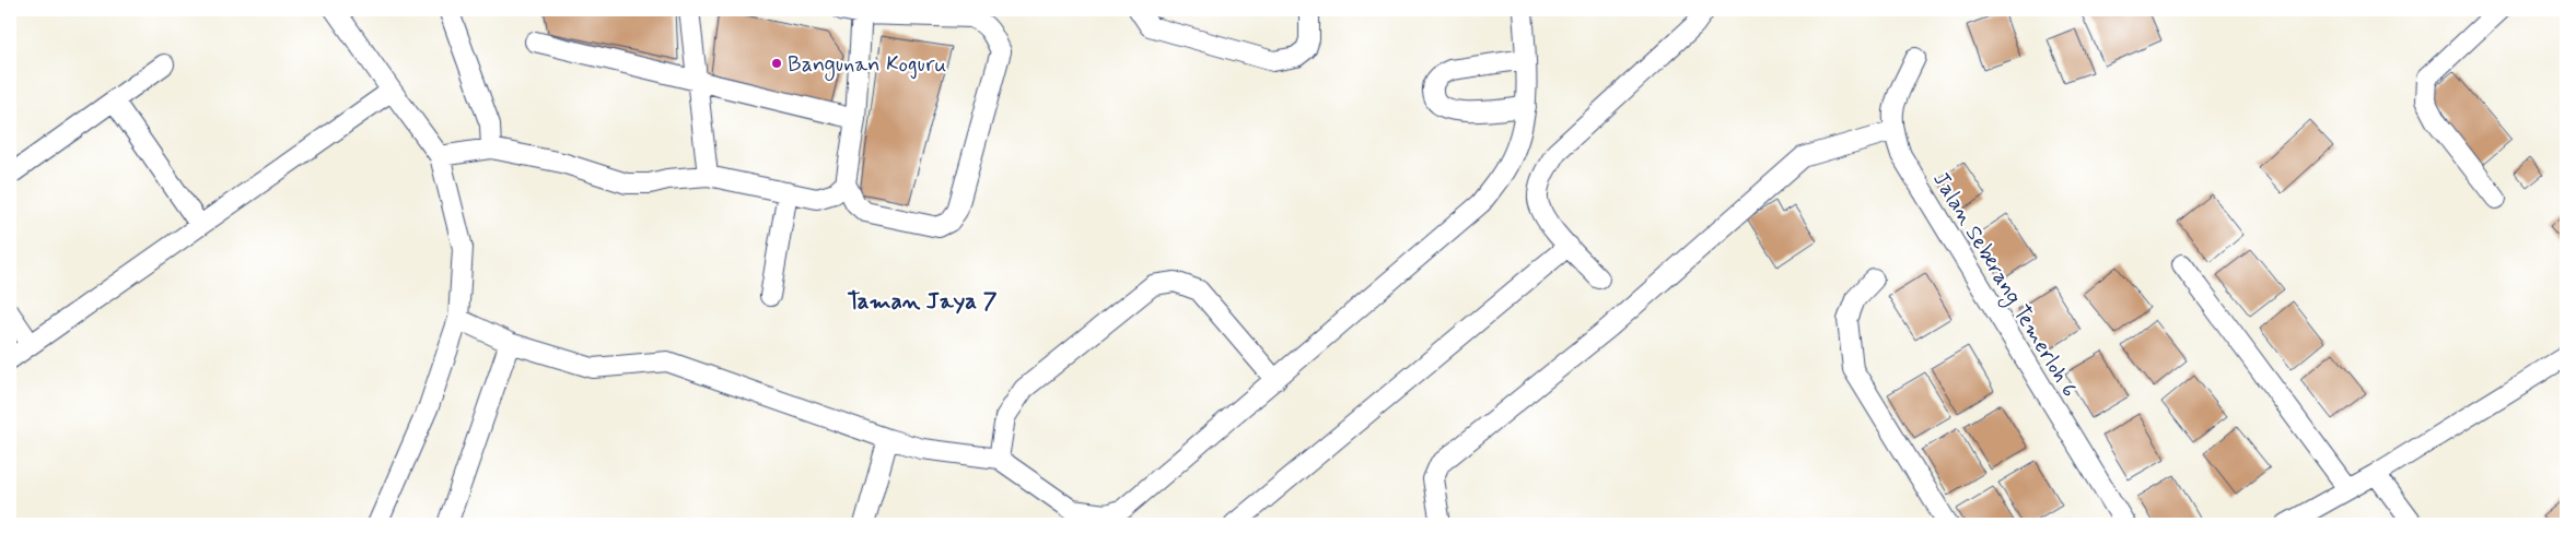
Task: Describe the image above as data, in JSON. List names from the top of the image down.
{
  "streets": {
    "street": ["Jalan Seberang Temerloh 6"]
  },
  "districts": ["Taman Jaya 7"],
  "places": ["Bangunan Koguru"]
}
